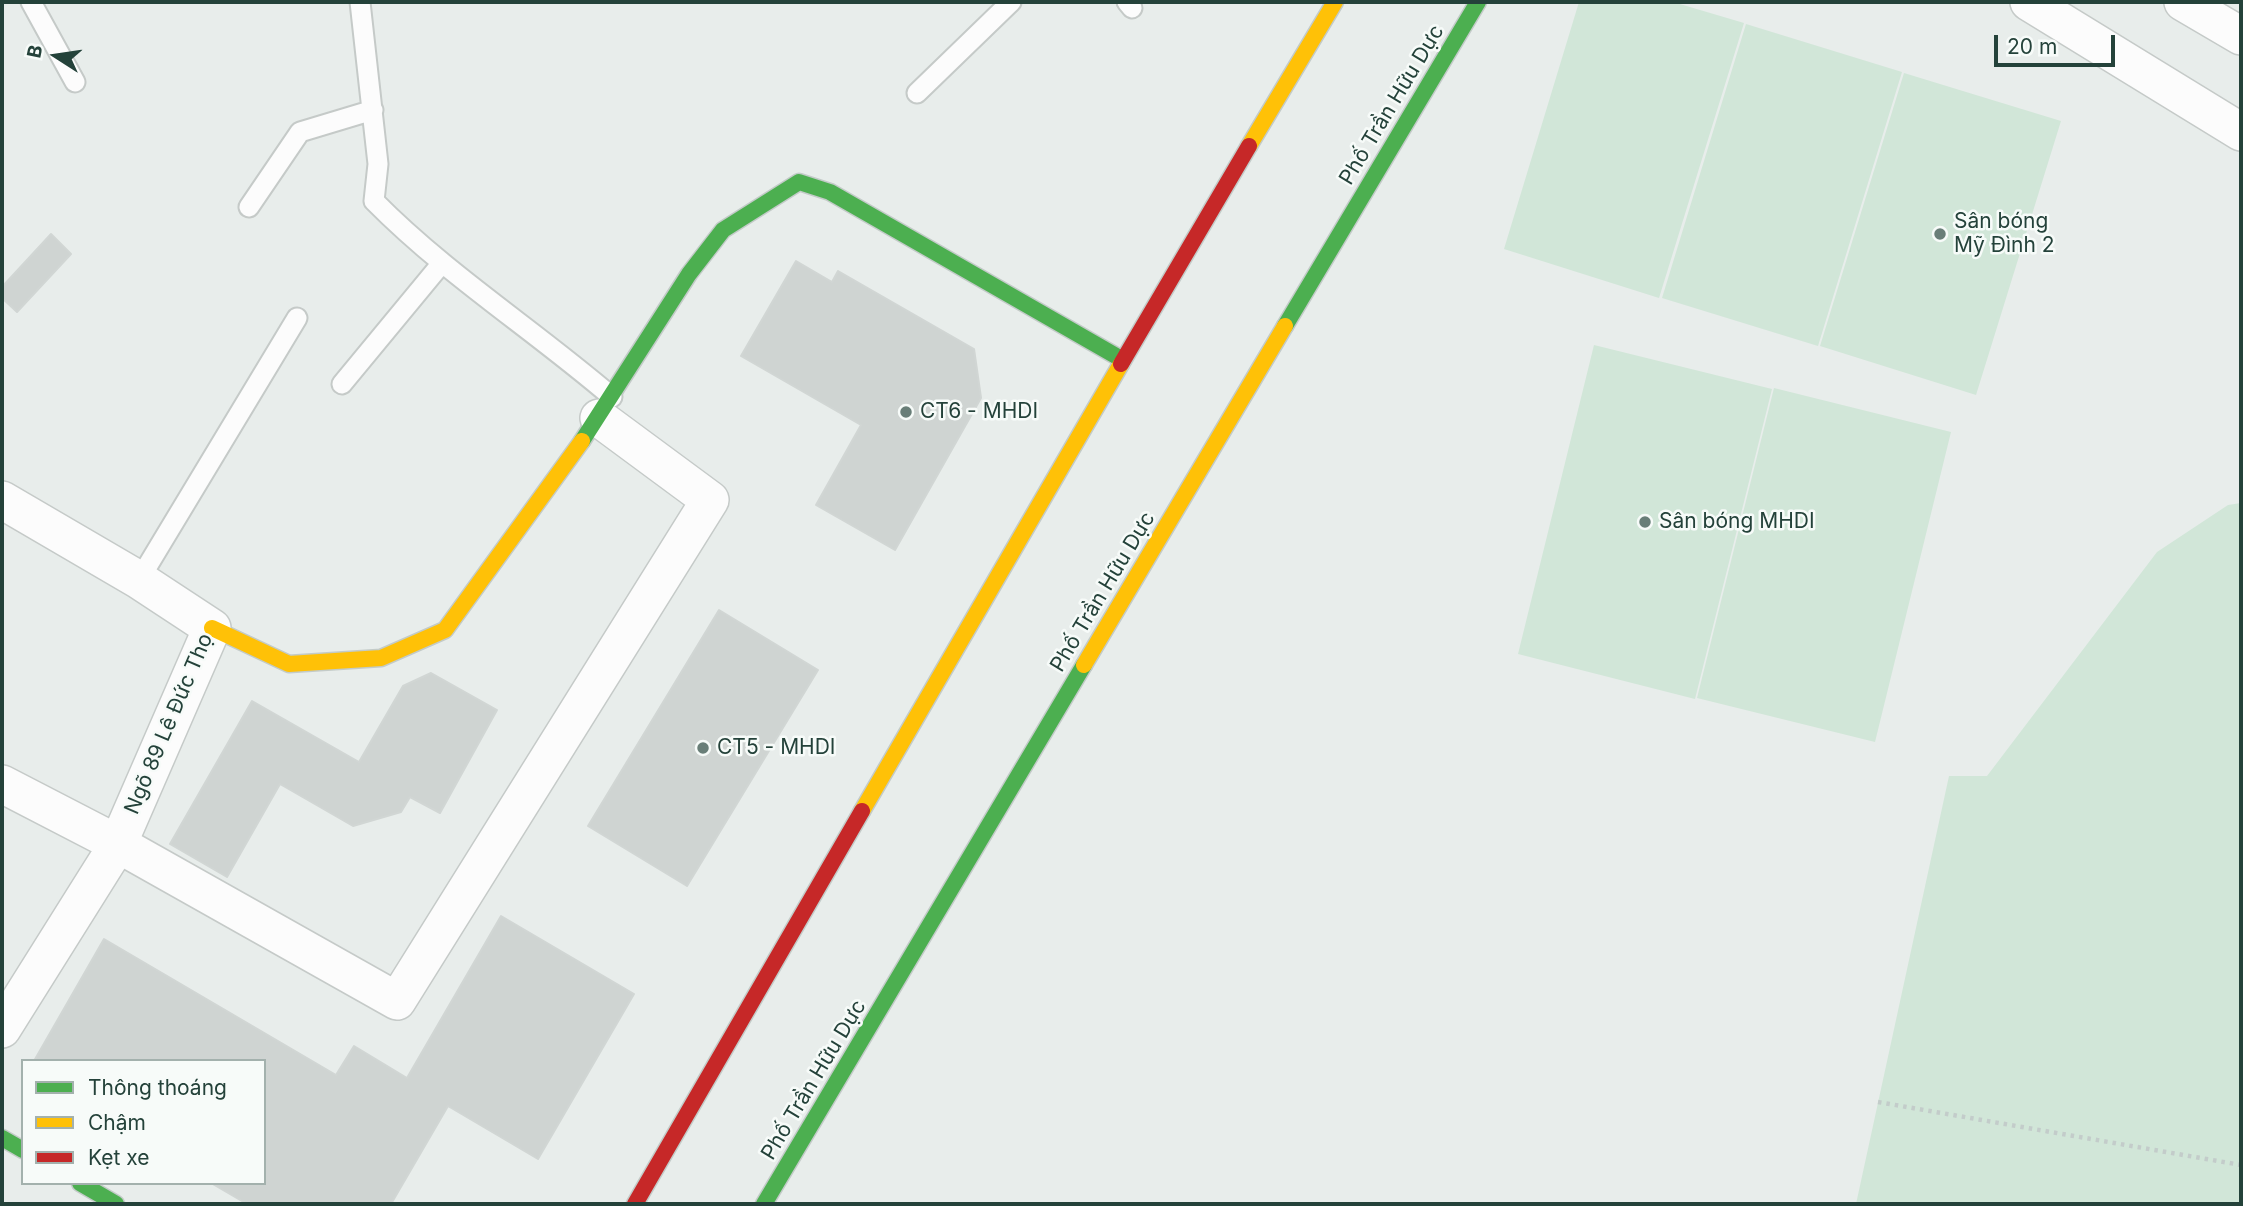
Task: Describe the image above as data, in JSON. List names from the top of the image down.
{
  "streets": {
    "main road": ["Phố Trần Hữu Dực"],
    "street": ["Ngõ 89 Lê Đức Thọ"]
  },
  "places": [
    "Sân bóng Mỹ Đình 2",
    "CT6 - MHDI",
    "Sân bóng MHDI",
    "CT5 - MHDI"
  ],
  "legend": ["Thông thoáng", "Chậm", "Kẹt xe"],
  "scale_bar": "20 m",
  "north": "left"
}
